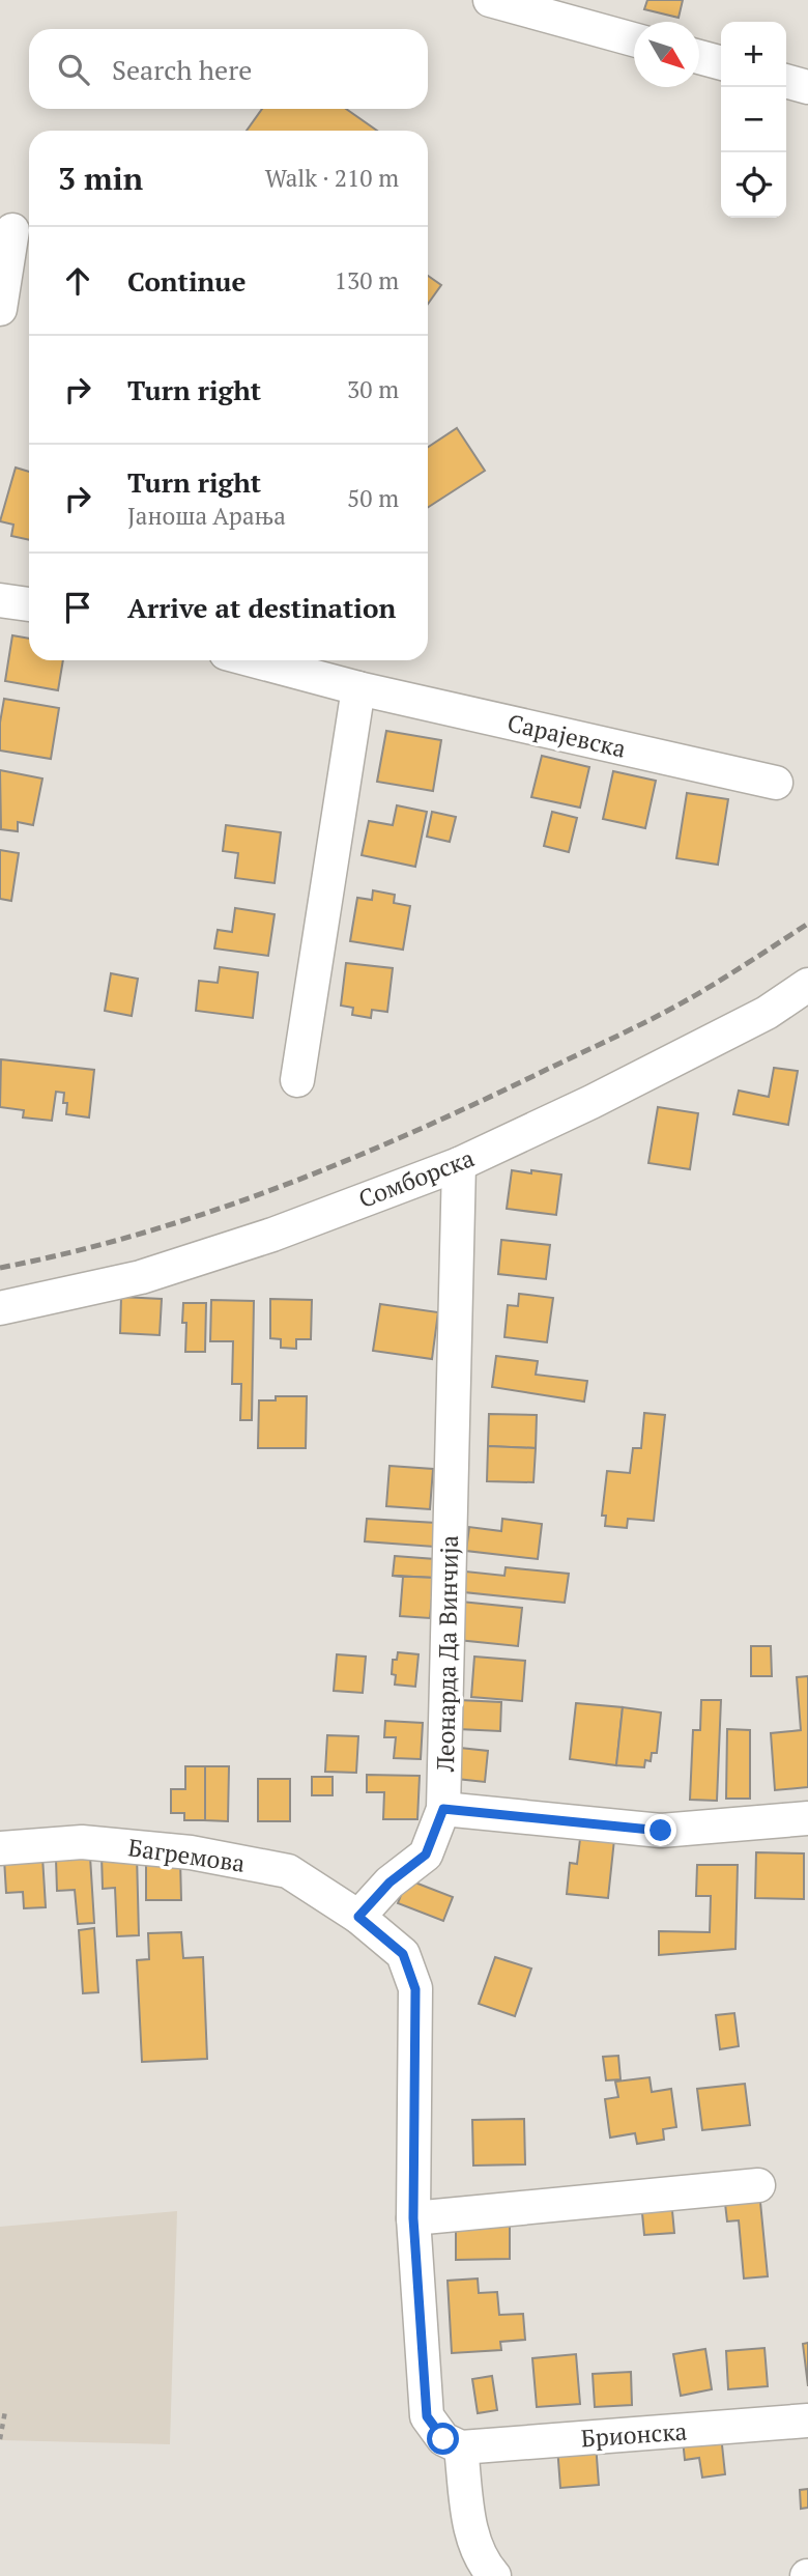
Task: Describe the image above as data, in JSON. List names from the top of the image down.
{
  "streets": {
    "street": [
      "Сарајевска",
      "Сомборска",
      "Леонарда Да Винчија",
      "Багремова",
      "Брионска"
    ]
  },
  "crossings": [
    ["Сомборска", "Леонарда Да Винчија"],
    ["Леонарда Да Винчија", "Багремова"]
  ],
  "north": "bottom right",
  "page": {
    "map_buttons": ["+", "−"],
    "search": "Search here",
    "heading": ["3 min", "Walk · 210 m"],
    "list": [
      ["Continue", "130 m"],
      ["Turn right", "30 m"],
      ["Turn right", "Јаноша Арања", "50 m"],
      "Arrive at destination"
    ]
  }
}
